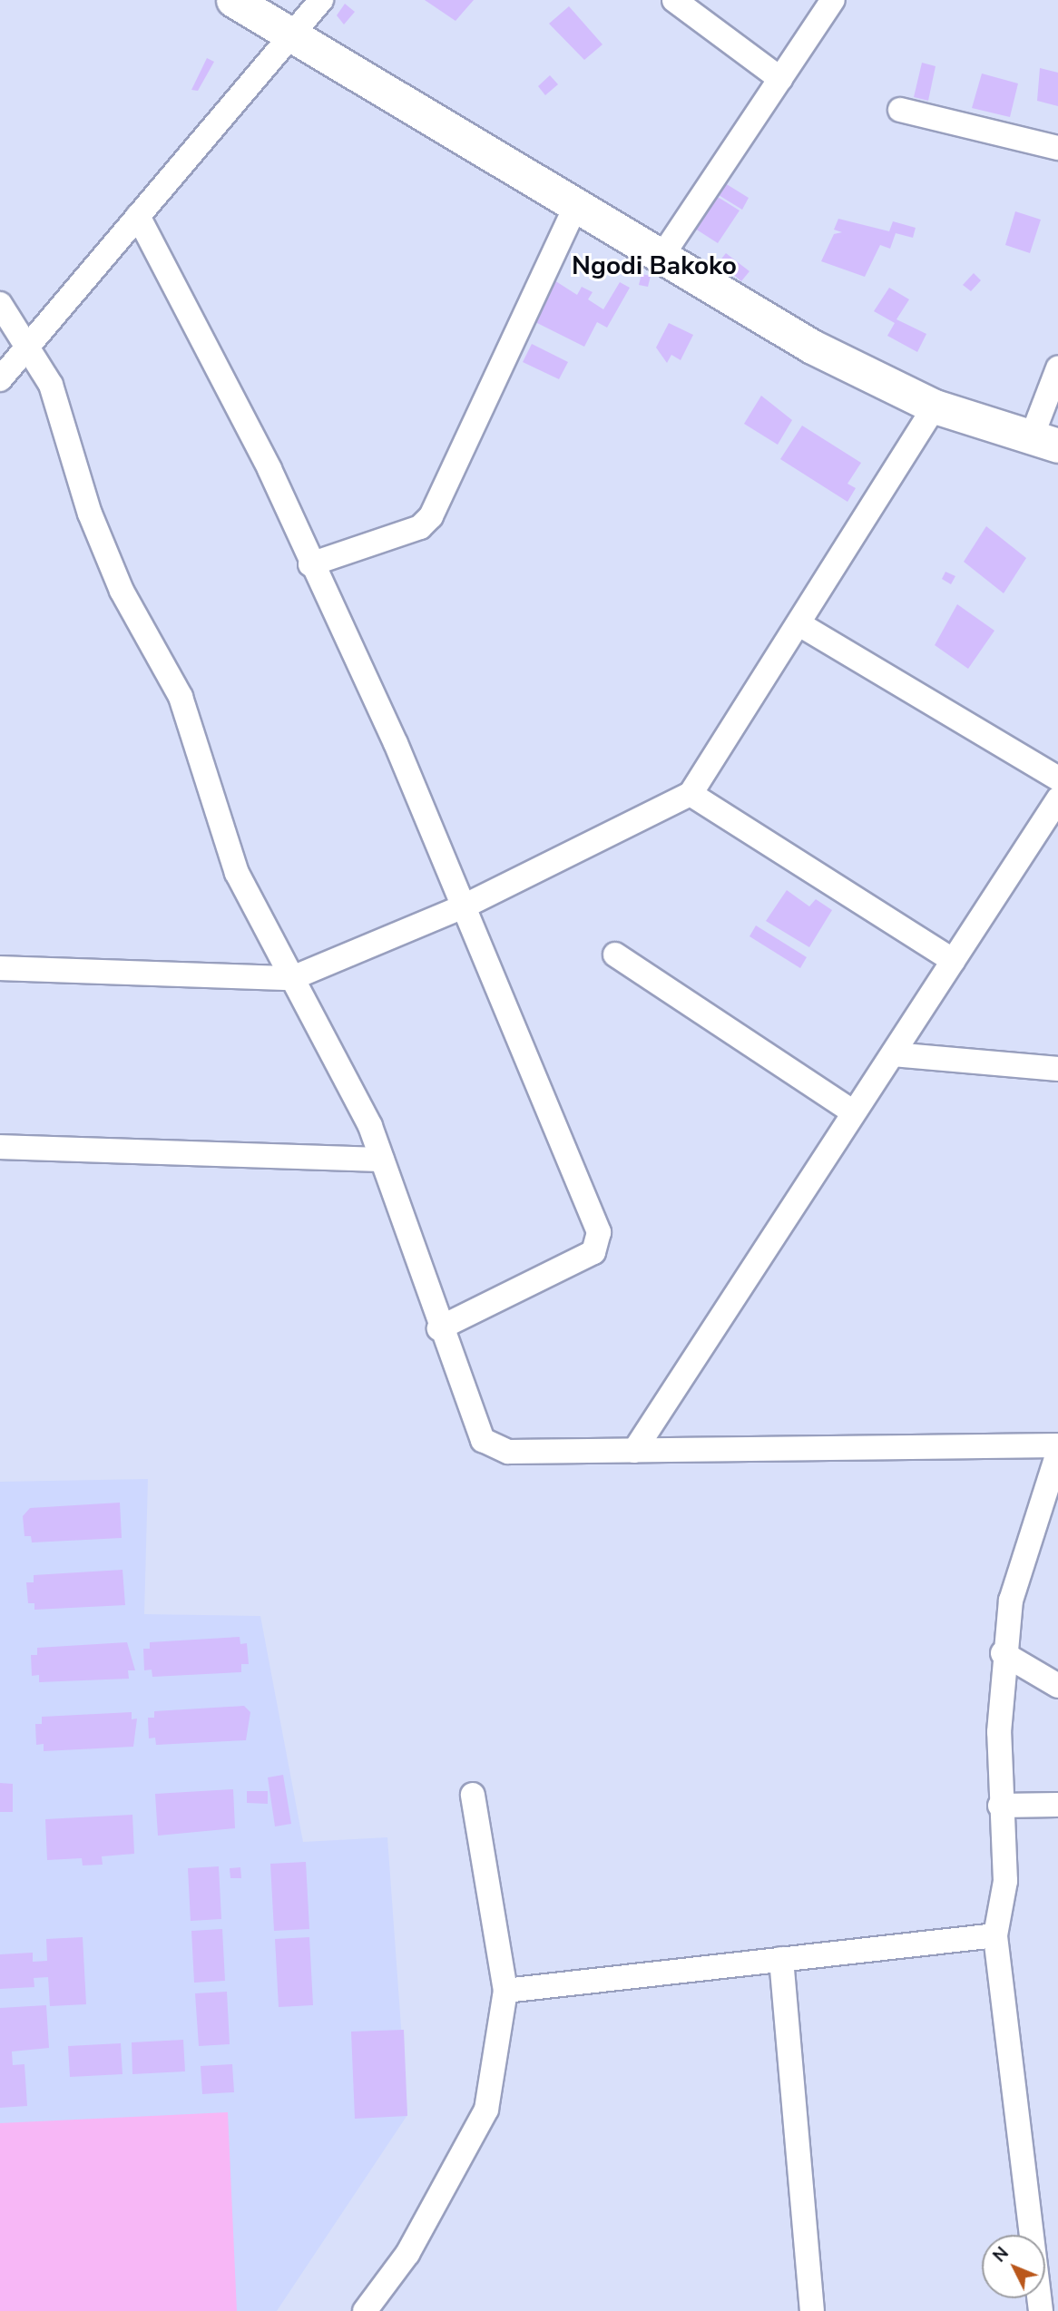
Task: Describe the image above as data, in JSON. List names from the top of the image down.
{
  "districts": ["Ngodi Bakoko"],
  "north": "top left"
}
